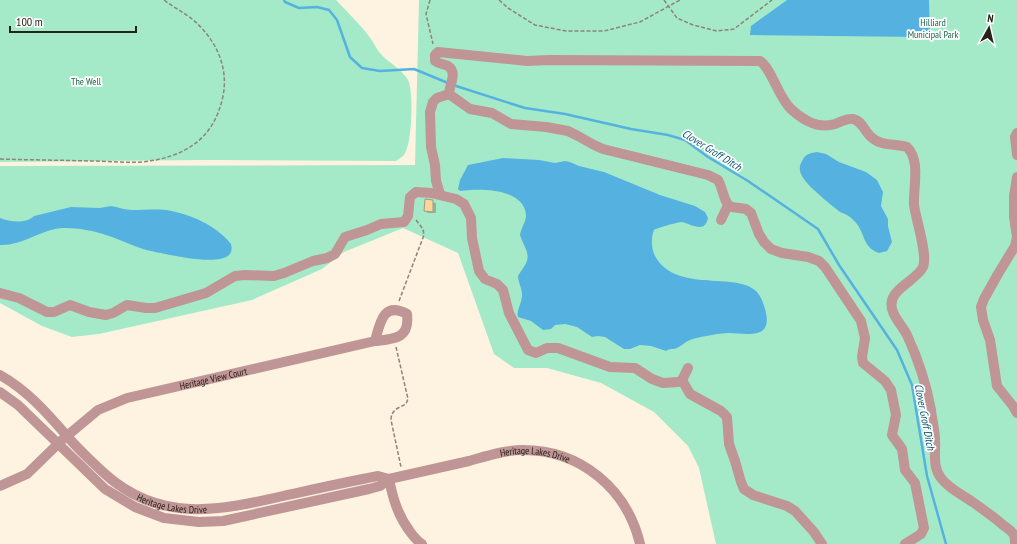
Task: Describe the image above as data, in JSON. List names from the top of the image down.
{
  "streets": {
    "street": ["Heritage View Court", "Heritage Lakes Drive"]
  },
  "crossings": [
    ["Heritage View Court", "Heritage Lakes Drive"]
  ],
  "water": ["Clover Groff Ditch"],
  "parks": ["Hilliard Municipal Park", "The Well"],
  "scale_bar": "100 m",
  "north": "top"
}
